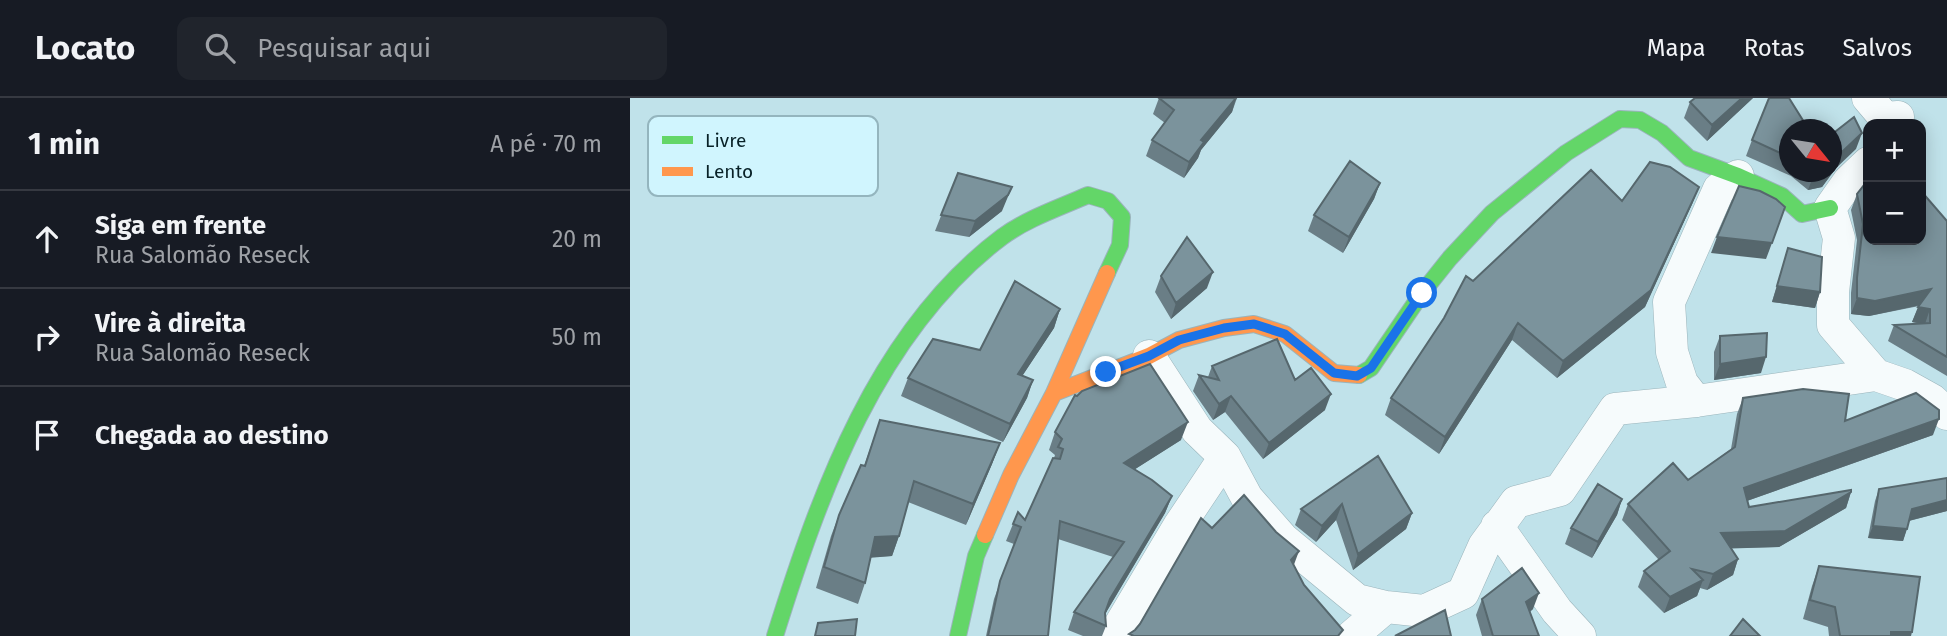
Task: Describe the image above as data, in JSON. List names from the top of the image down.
{
  "legend": ["Livre", "Lento"],
  "north": "bottom right",
  "page": {
    "header": "Locato",
    "search": "Pesquisar aqui",
    "nav": ["Mapa", "Rotas", "Salvos"],
    "heading": ["1 min", "A pé · 70 m"],
    "map_buttons": ["+", "−"],
    "list": [
      ["Siga em frente", "Rua Salomão Reseck", "20 m"],
      ["Vire à direita", "Rua Salomão Reseck", "50 m"],
      "Chegada ao destino"
    ]
  }
}
